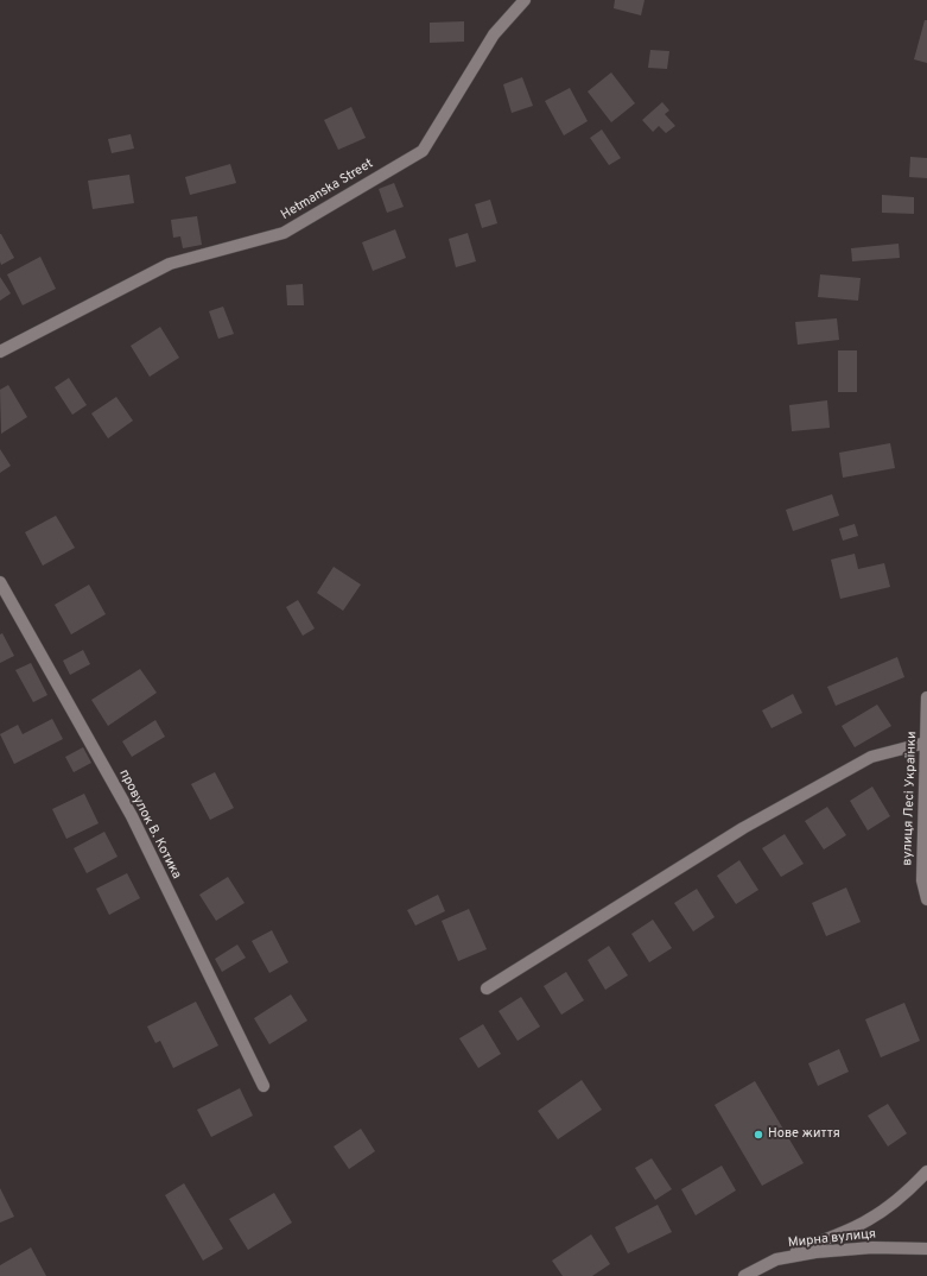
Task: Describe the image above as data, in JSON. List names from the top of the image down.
{
  "streets": {
    "street": [
      "Hetmanska Street",
      "вулиця Лесі Українки",
      "провулок В. Котика",
      "Мирна вулиця"
    ]
  },
  "places": ["Нове життя"]
}
